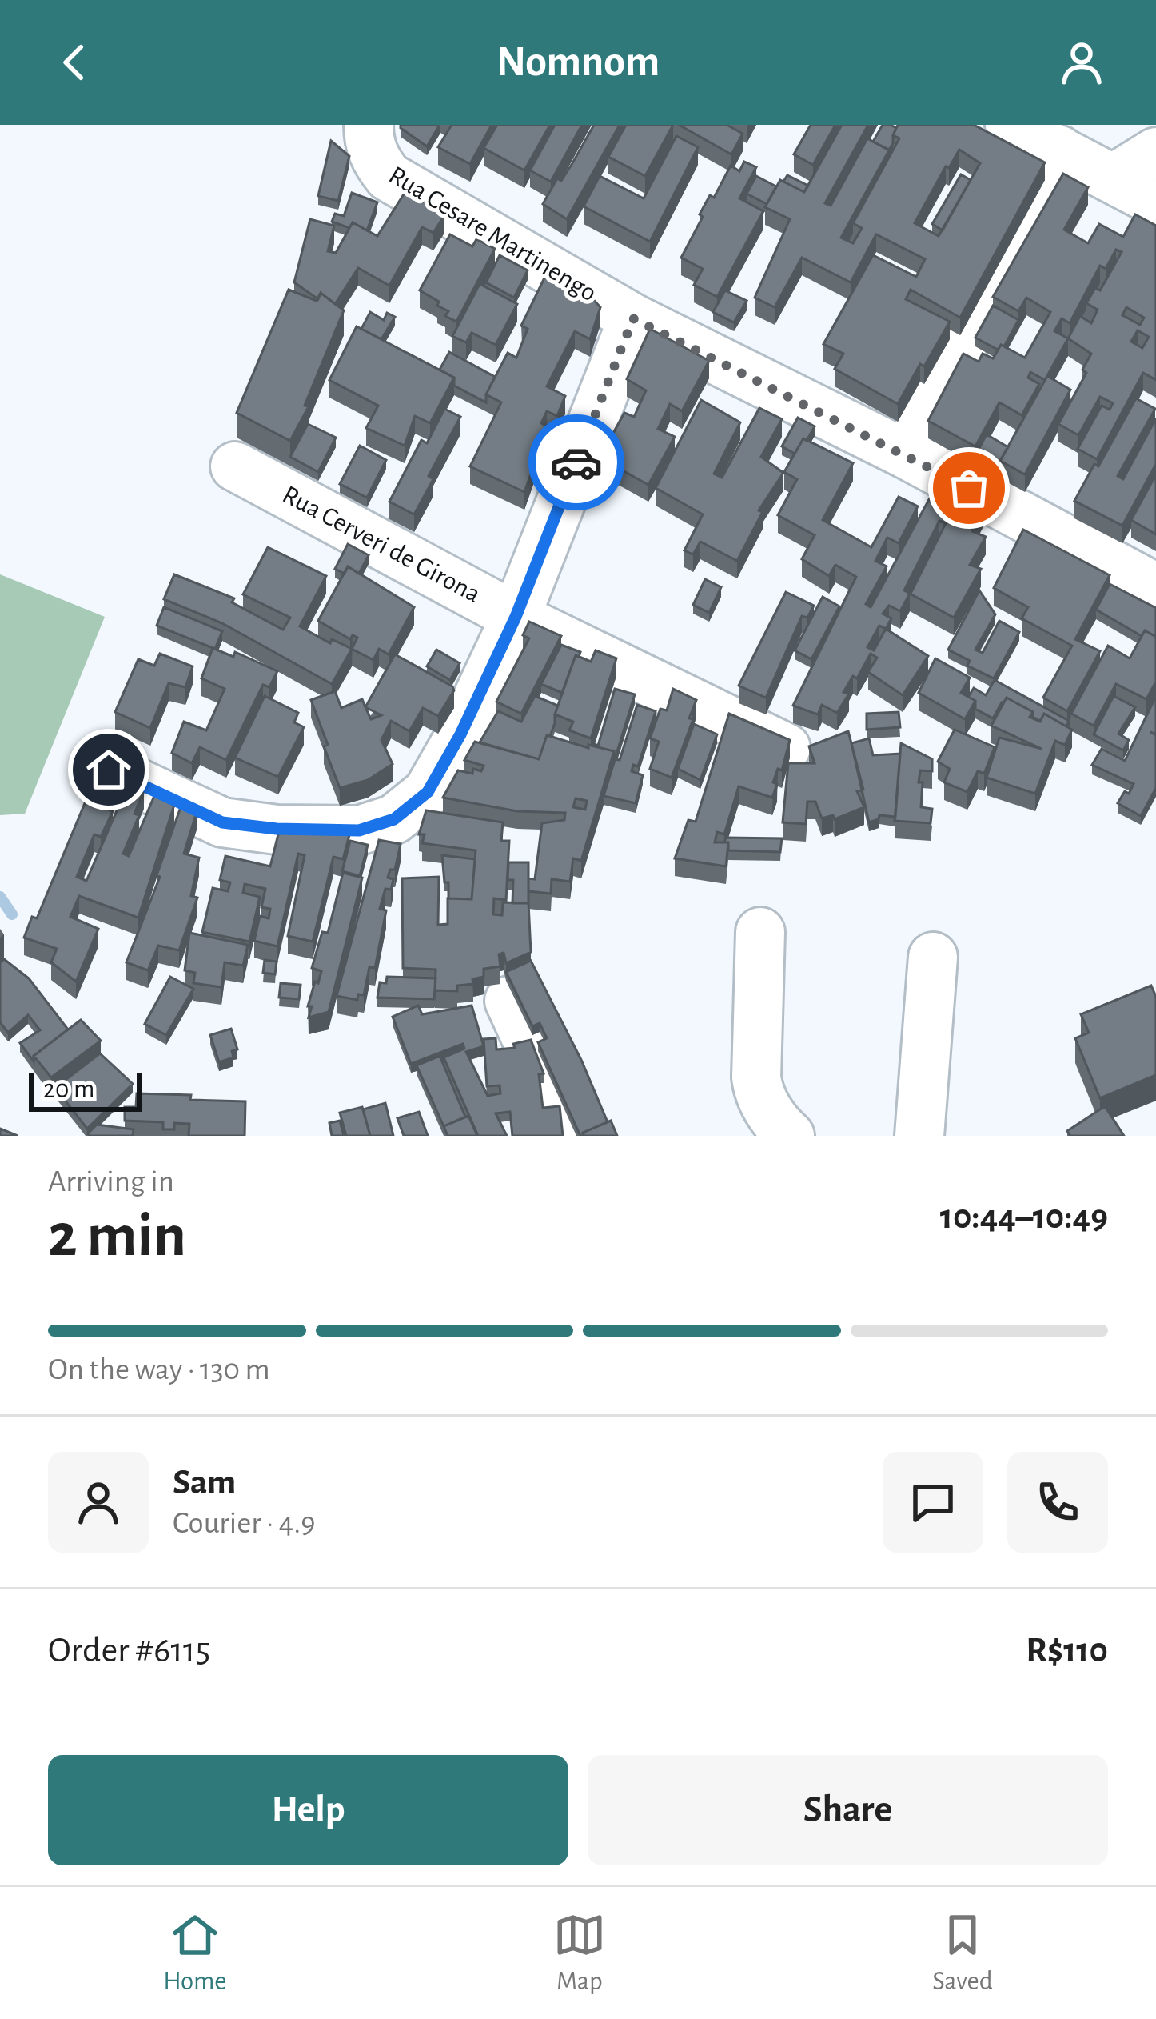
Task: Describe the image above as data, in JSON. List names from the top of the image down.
{
  "streets": {
    "street": ["Rua Cesare Martinengo", "Rua Cerveri de Girona"]
  },
  "scale_bar": "20 m",
  "page": {
    "header": "Nomnom",
    "scale": "20 m",
    "heading": ["2 min", "Arriving in", "10:44–10:49"],
    "panel": [
      "Sam",
      "Courier · 4.9",
      "Order #6115",
      "R$110"
    ],
    "bar": "On the way · 130 m",
    "buttons": ["Help", "Share"],
    "tabs": ["Home", "Map", "Saved"]
  }
}
